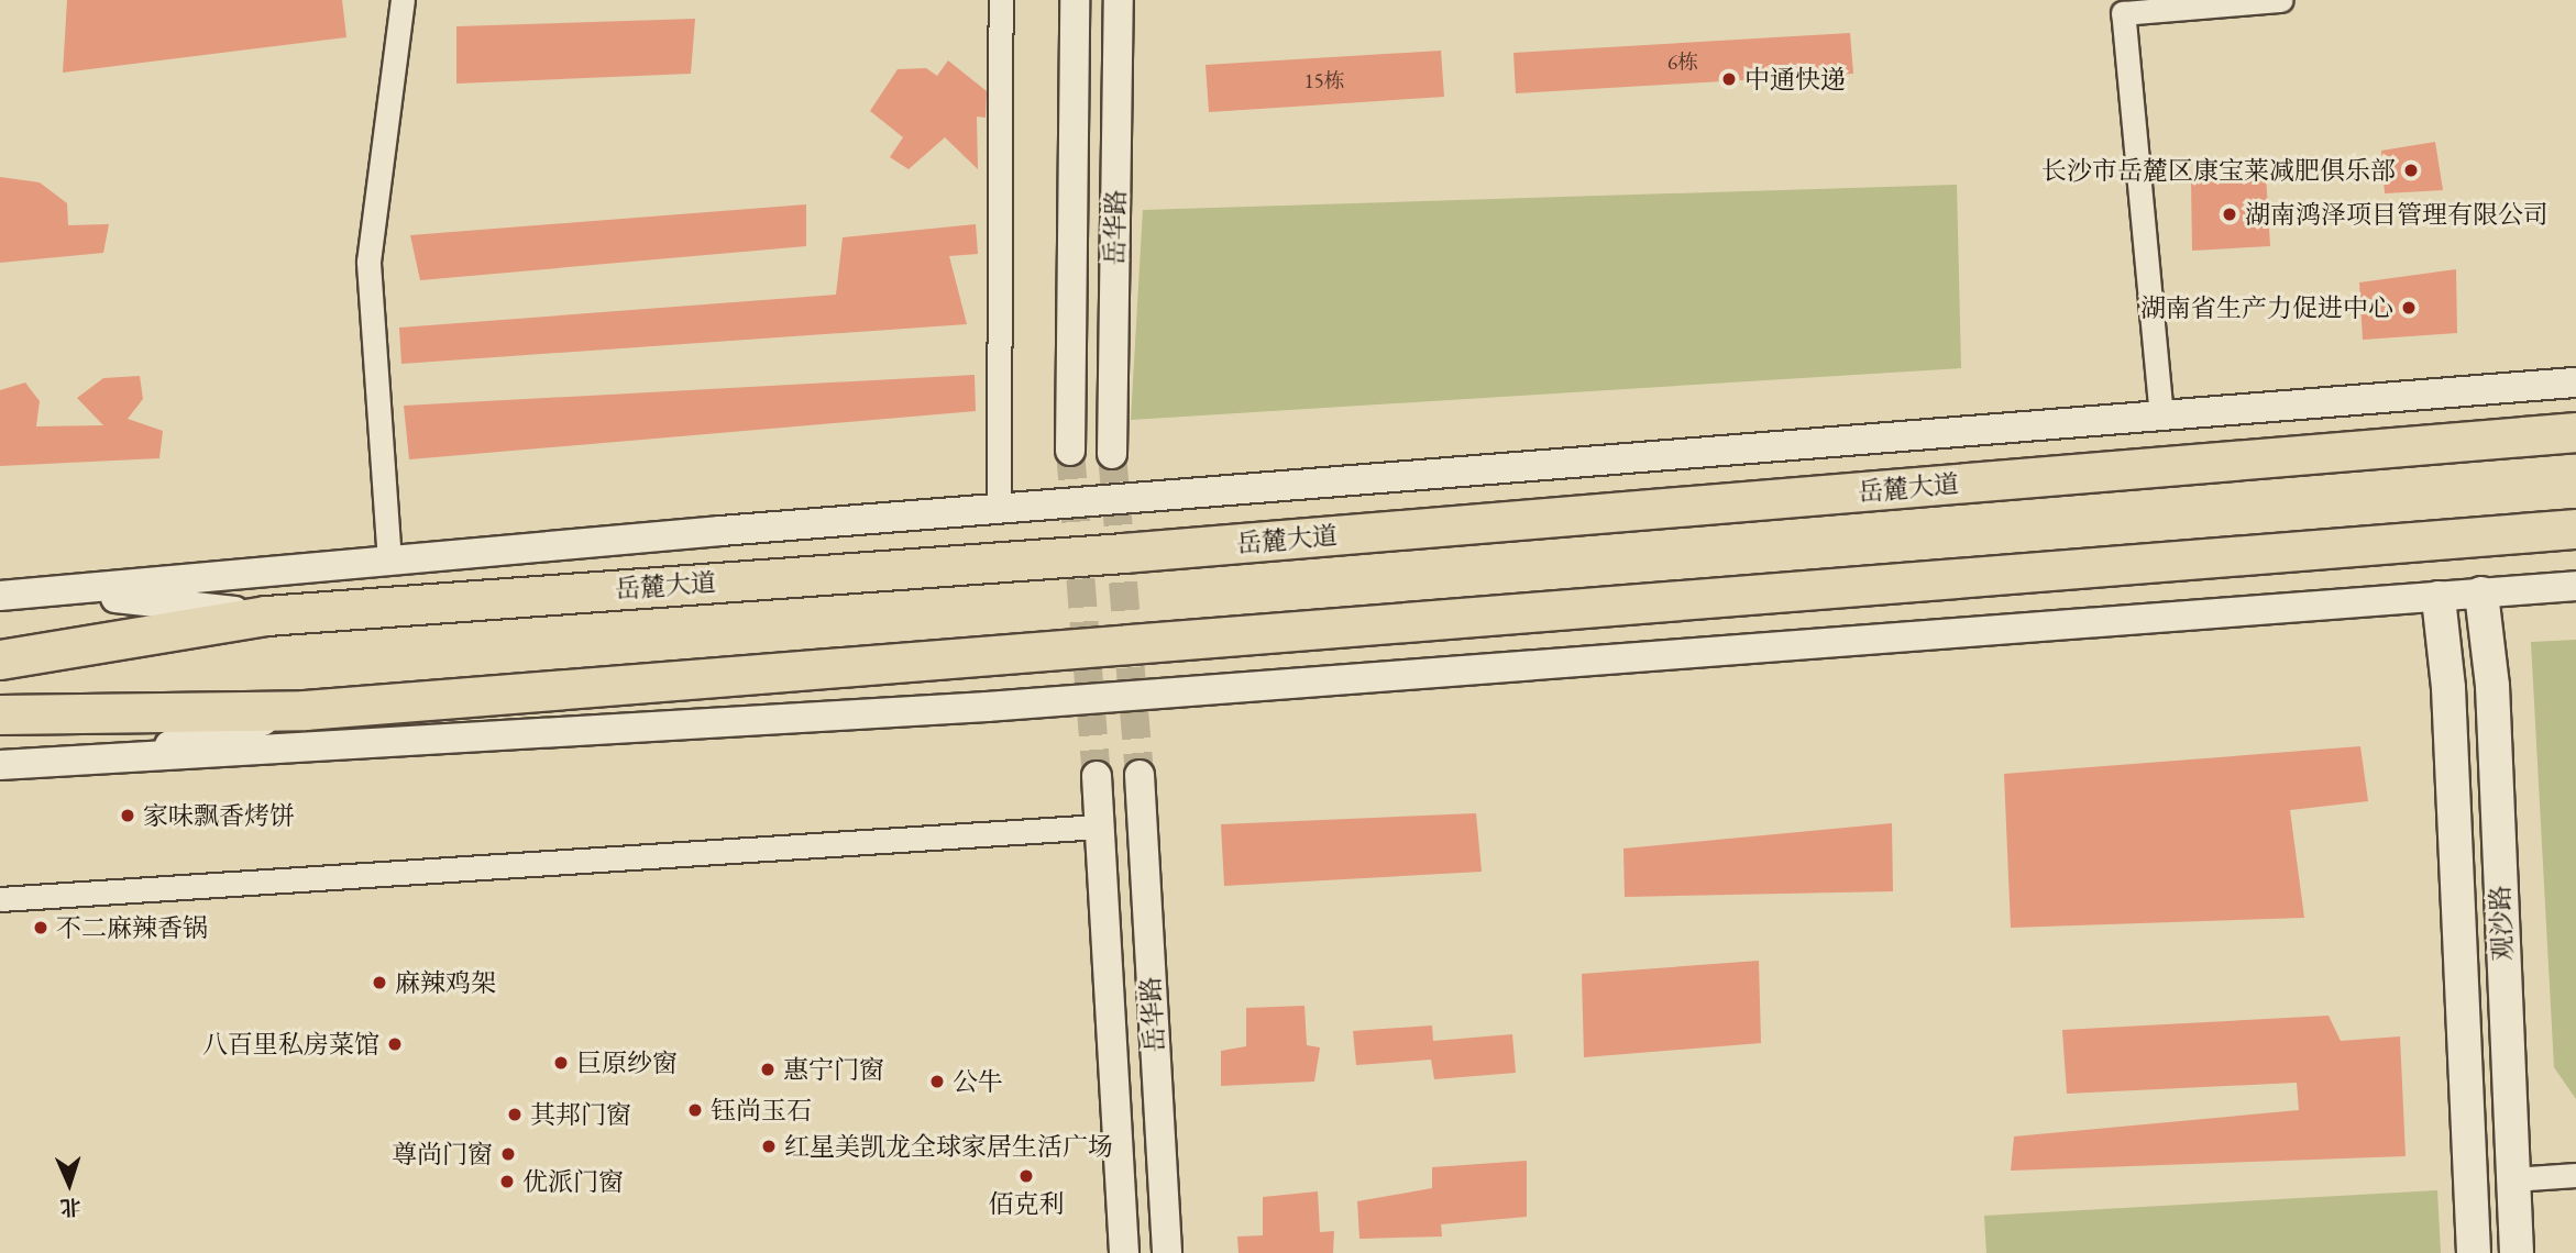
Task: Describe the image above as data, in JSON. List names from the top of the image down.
{
  "streets": {
    "highway": ["岳麓大道"],
    "main road": ["观沙路"],
    "street": ["岳华路"]
  },
  "places": [
    "中通快递",
    "长沙市岳麓区康宝莱减肥俱乐部",
    "湖南鸿泽项目管理有限公司",
    "湖南省生产力促进中心",
    "家味飘香烤饼",
    "不二麻辣香锅",
    "麻辣鸡架",
    "八百里私房菜馆",
    "巨原纱窗",
    "惠宁门窗",
    "公牛",
    "钰尚玉石",
    "其邦门窗",
    "红星美凯龙全球家居生活广场",
    "尊尚门窗",
    "佰克利",
    "优派门窗"
  ],
  "house_numbers": ["6栋", "15栋"],
  "north": "bottom"
}
